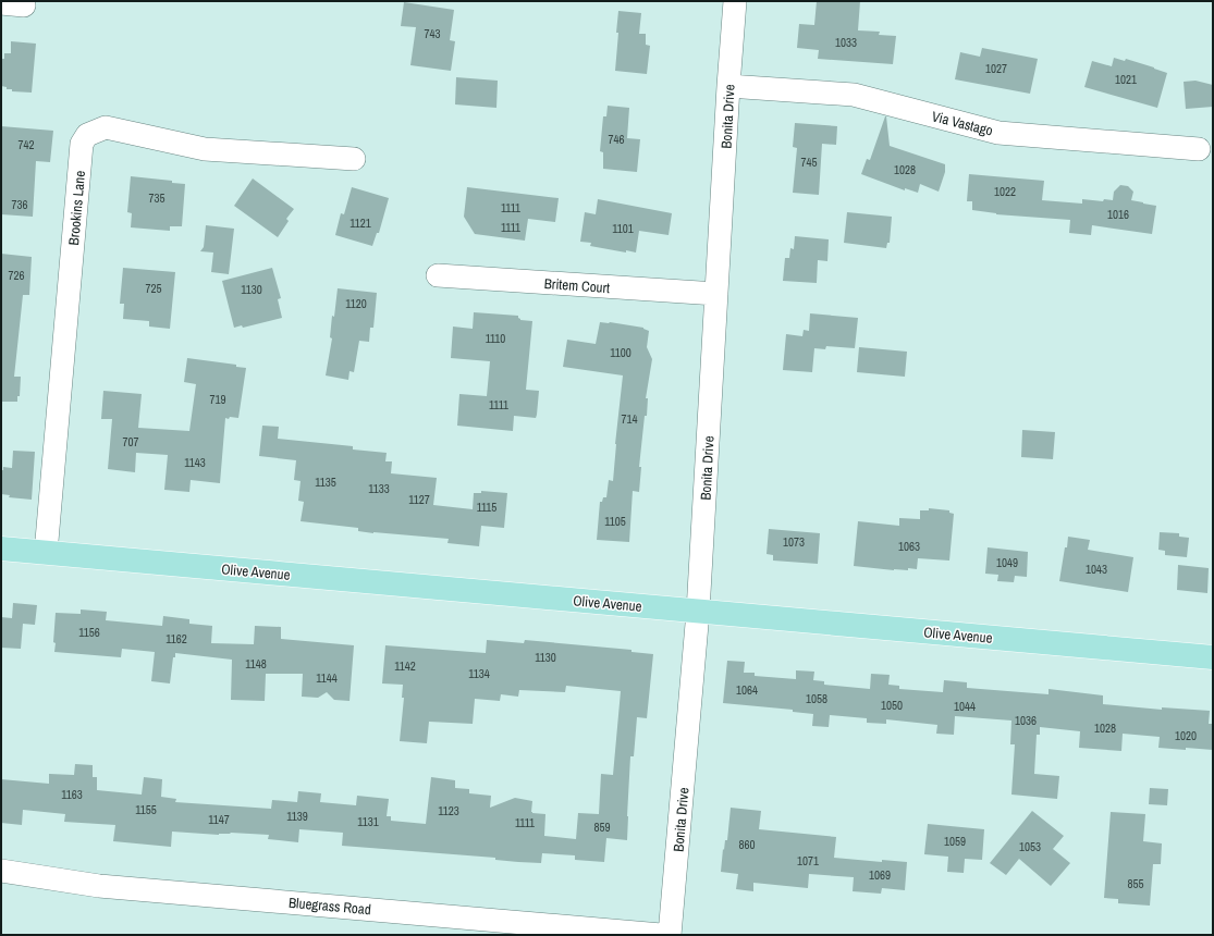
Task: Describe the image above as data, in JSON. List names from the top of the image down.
{
  "streets": {
    "main road": ["Olive Avenue"],
    "street": [
      "Bonita Drive",
      "Via Vastago",
      "Brookins Lane",
      "Britem Court",
      "Bluegrass Road"
    ]
  },
  "crossings": [
    ["Bonita Drive", "Via Vastago"],
    ["Bonita Drive", "Britem Court"],
    ["Bonita Drive", "Olive Avenue"],
    ["Brookins Lane", "Olive Avenue"]
  ],
  "house_numbers": [
    "743",
    "1033",
    "1027",
    "1021",
    "746",
    "742",
    "745",
    "1028",
    "1022",
    "735",
    "736",
    "1111",
    "1016",
    "1121",
    "1111",
    "1101",
    "726",
    "725",
    "1130",
    "1120",
    "1110",
    "1100",
    "719",
    "1111",
    "714",
    "707",
    "1143",
    "1135",
    "1133",
    "1127",
    "1115",
    "1105",
    "1073",
    "1063",
    "1049",
    "1043",
    "1156",
    "1162",
    "1130",
    "1148",
    "1142",
    "1134",
    "1144",
    "1064",
    "1058",
    "1050",
    "1044",
    "1036",
    "1028",
    "1020",
    "1163",
    "1155",
    "1123",
    "1139",
    "1147",
    "1131",
    "1111",
    "859",
    "1059",
    "860",
    "1053",
    "1071",
    "1069",
    "855"
  ]
}
